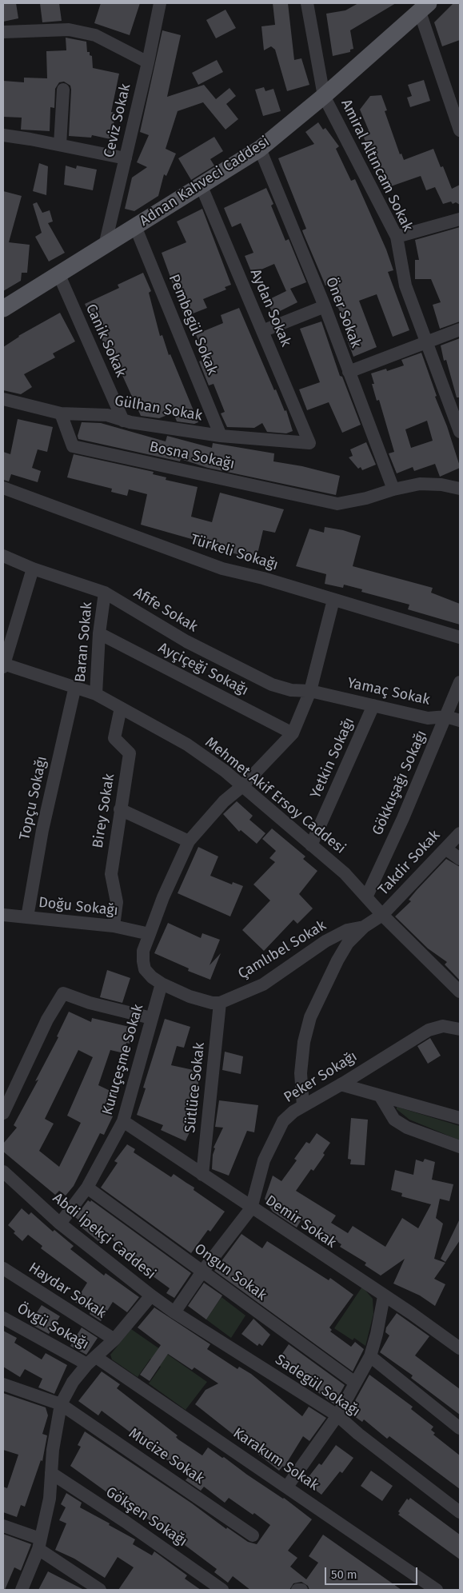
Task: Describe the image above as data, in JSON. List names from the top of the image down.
{
  "streets": {
    "main road": ["Adnan Kahveci Caddesi"],
    "street": [
      "Ceviz Sokak",
      "Amiral Altıncam Sokak",
      "Aydan Sokak",
      "Öner Sokak",
      "Pembegül Sokak",
      "Canik Sokak",
      "Gülhan Sokak",
      "Bosna Sokağı",
      "Türkeli Sokağı",
      "Afife Sokak",
      "Baran Sokak",
      "Ayçiçeği Sokağı",
      "Yamaç Sokak",
      "Yetkin Sokağı",
      "Gökkuşağı Sokağı",
      "Mehmet Akif Ersoy Caddesi",
      "Topçu Sokağı",
      "Birey Sokak",
      "Takdir Sokak",
      "Doğu Sokağı",
      "Çamlıbel Sokak",
      "Kuruçeşme Sokak",
      "Peker Sokağı",
      "Sütlüce Sokak",
      "Demir Sokak",
      "Abdi İpekçi Caddesi",
      "Ongun Sokak",
      "Haydar Sokak",
      "Övgü Sokağı",
      "Sadegül Sokağı",
      "Mucize Sokak",
      "Karakum Sokak",
      "Gökşen Sokağı"
    ]
  },
  "crossings": [
    ["Ceviz Sokak", "Adnan Kahveci Caddesi"],
    ["Amiral Altıncam Sokak", "Adnan Kahveci Caddesi"],
    ["Adnan Kahveci Caddesi", "Aydan Sokak"],
    ["Adnan Kahveci Caddesi", "Öner Sokak"],
    ["Adnan Kahveci Caddesi", "Pembegül Sokak"],
    ["Adnan Kahveci Caddesi", "Canik Sokak"],
    ["Aydan Sokak", "Gülhan Sokak"],
    ["Öner Sokak", "Bosna Sokağı"],
    ["Pembegül Sokak", "Gülhan Sokak"],
    ["Canik Sokak", "Gülhan Sokak"],
    ["Gülhan Sokak", "Bosna Sokağı"],
    ["Afife Sokak", "Baran Sokak"],
    ["Afife Sokak", "Yamaç Sokak"],
    ["Baran Sokak", "Ayçiçeği Sokağı"],
    ["Baran Sokak", "Mehmet Akif Ersoy Caddesi"],
    ["Yamaç Sokak", "Yetkin Sokağı"],
    ["Yamaç Sokak", "Gökkuşağı Sokağı"],
    ["Yetkin Sokağı", "Mehmet Akif Ersoy Caddesi"],
    ["Gökkuşağı Sokağı", "Mehmet Akif Ersoy Caddesi"],
    ["Mehmet Akif Ersoy Caddesi", "Topçu Sokağı"],
    ["Mehmet Akif Ersoy Caddesi", "Birey Sokak"],
    ["Mehmet Akif Ersoy Caddesi", "Takdir Sokak"],
    ["Topçu Sokağı", "Doğu Sokağı"],
    ["Birey Sokak", "Doğu Sokağı"],
    ["Takdir Sokak", "Çamlıbel Sokak"],
    ["Çamlıbel Sokak", "Sütlüce Sokak"],
    ["Kuruçeşme Sokak", "Demir Sokak"],
    ["Kuruçeşme Sokak", "Abdi İpekçi Caddesi"],
    ["Kuruçeşme Sokak", "Ongun Sokak"],
    ["Peker Sokağı", "Demir Sokak"],
    ["Sütlüce Sokak", "Demir Sokak"],
    ["Abdi İpekçi Caddesi", "Haydar Sokak"],
    ["Abdi İpekçi Caddesi", "Övgü Sokağı"],
    ["Abdi İpekçi Caddesi", "Sadegül Sokağı"],
    ["Abdi İpekçi Caddesi", "Mucize Sokak"],
    ["Abdi İpekçi Caddesi", "Karakum Sokak"],
    ["Abdi İpekçi Caddesi", "Gökşen Sokağı"],
    ["Övgü Sokağı", "Karakum Sokak"]
  ],
  "scale_bar": "50 m"
}
